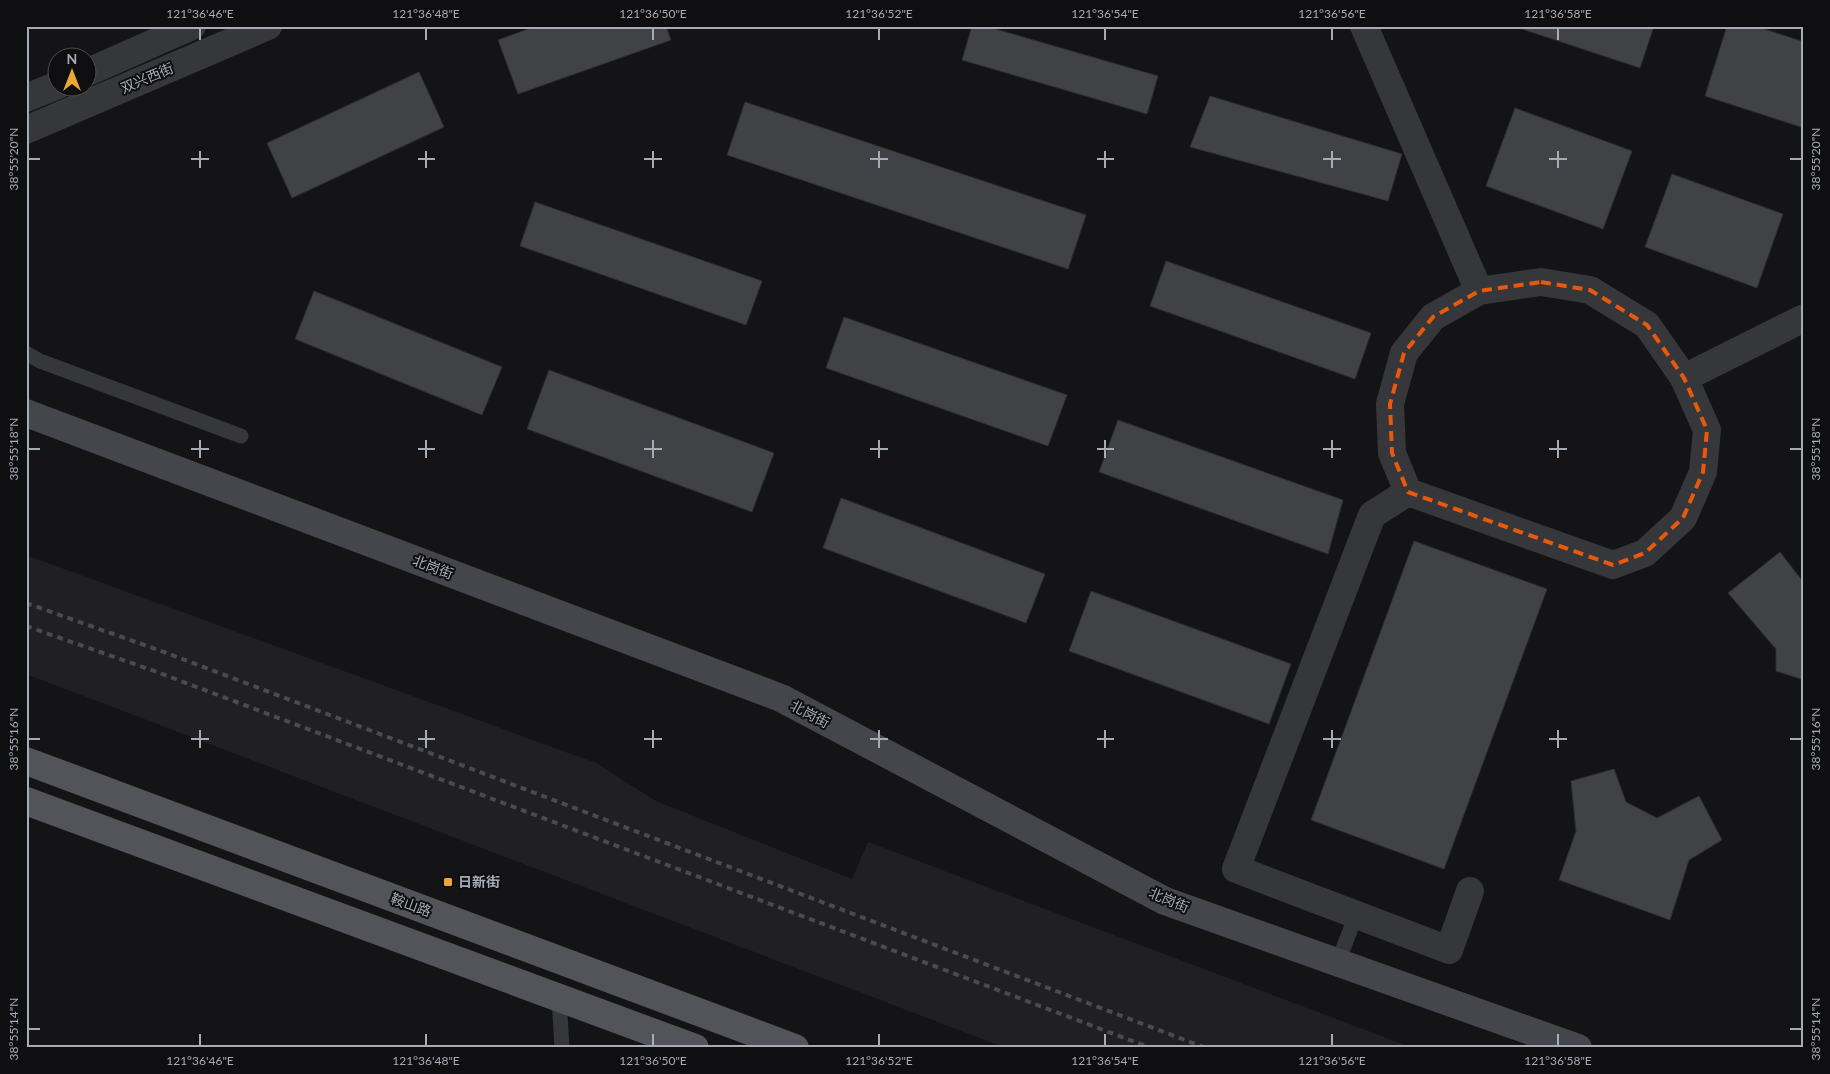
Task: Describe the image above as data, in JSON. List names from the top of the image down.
{
  "streets": {
    "main road": ["北岗街", "鞍山路"],
    "street": ["双兴西街"]
  },
  "places": {
    "transit": ["日新街"]
  },
  "north": "top",
  "coordinates": [
    "121°36'46\"E",
    "121°36'48\"E",
    "121°36'50\"E",
    "121°36'52\"E",
    "121°36'54\"E",
    "121°36'56\"E",
    "121°36'58\"E",
    "38°55'20\"N",
    "38°55'18\"N",
    "38°55'16\"N",
    "38°55'14\"N"
  ]
}
